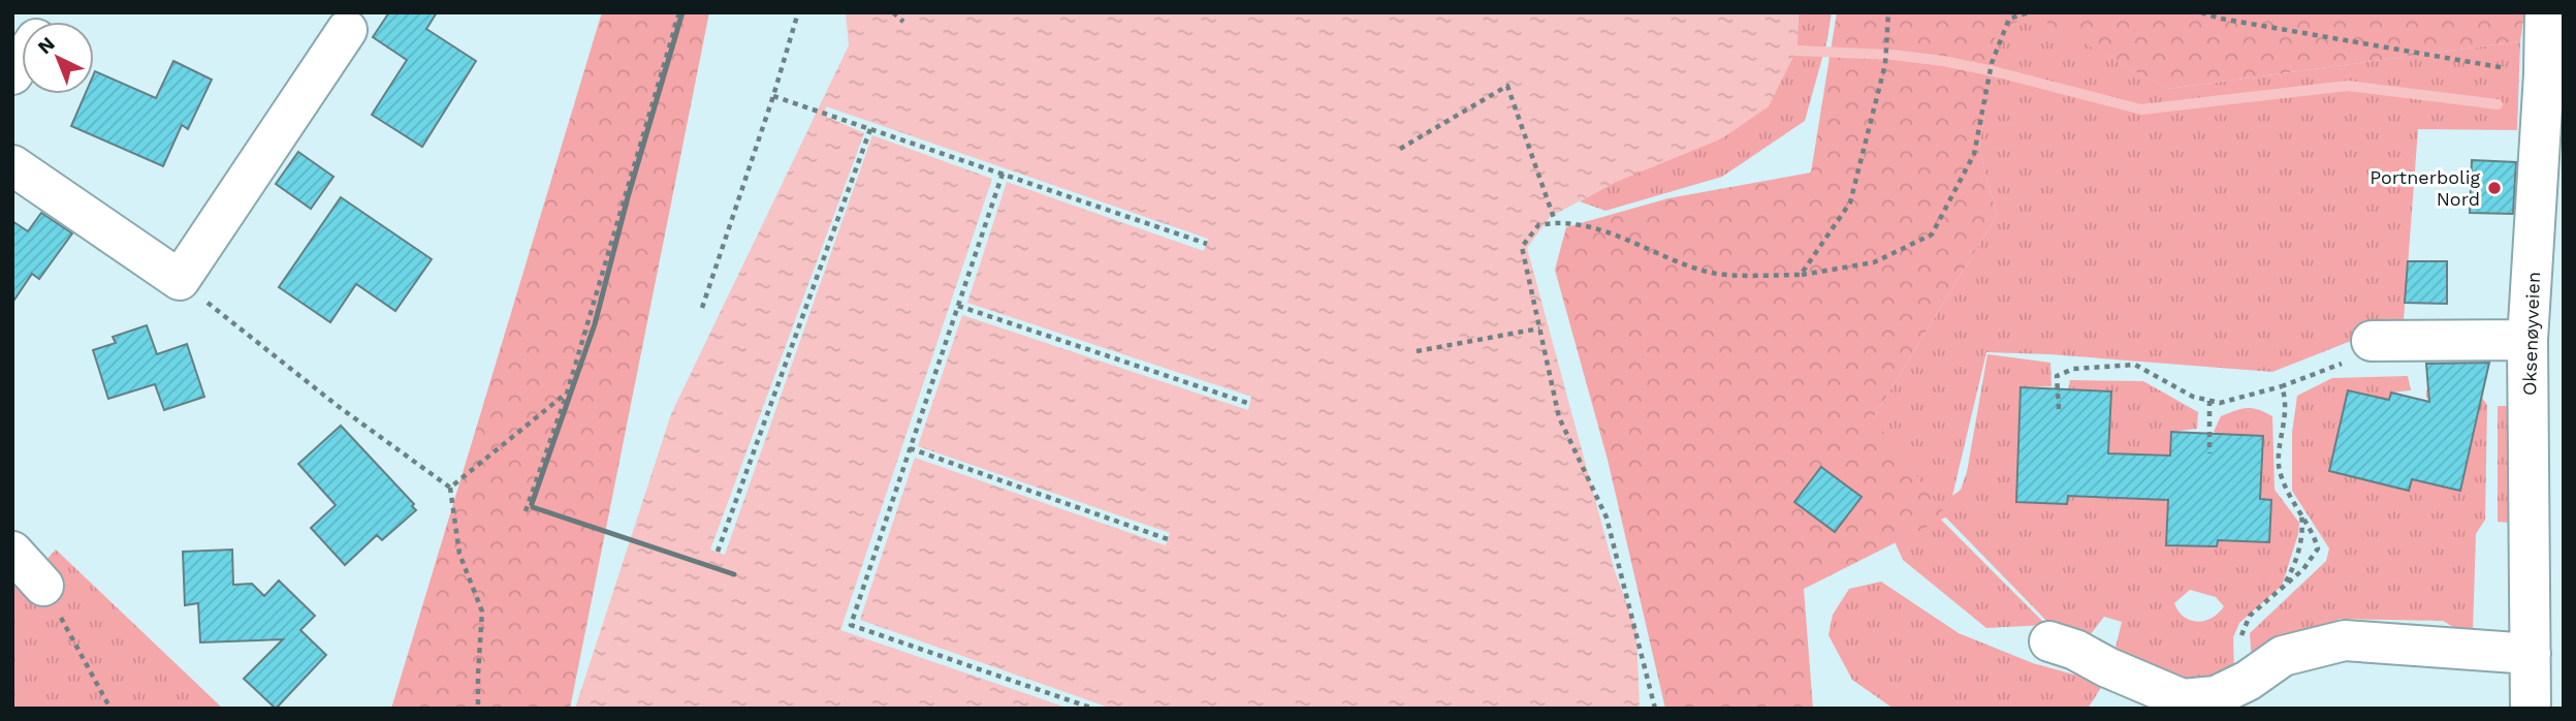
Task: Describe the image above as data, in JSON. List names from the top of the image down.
{
  "streets": {
    "street": ["Oksenøyveien"]
  },
  "places": ["Portnerbolig Nord"],
  "north": "top left"
}
